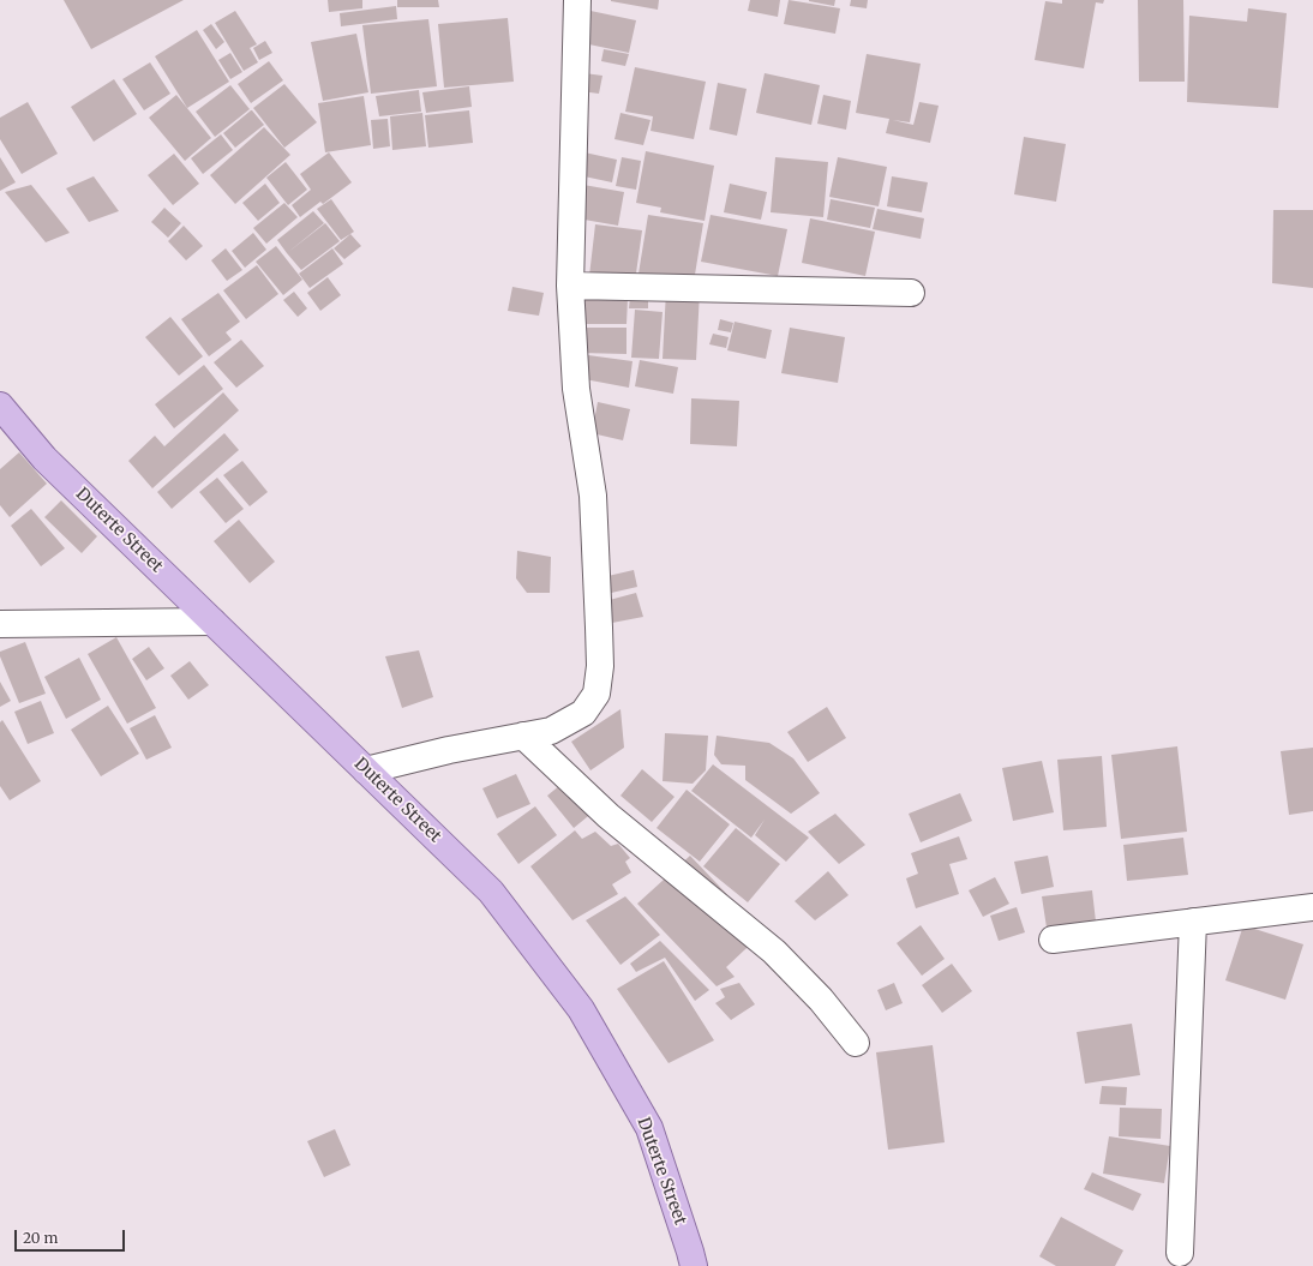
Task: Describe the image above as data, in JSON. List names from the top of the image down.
{
  "streets": {
    "main road": ["Duterte Street"]
  },
  "scale_bar": "20 m"
}
